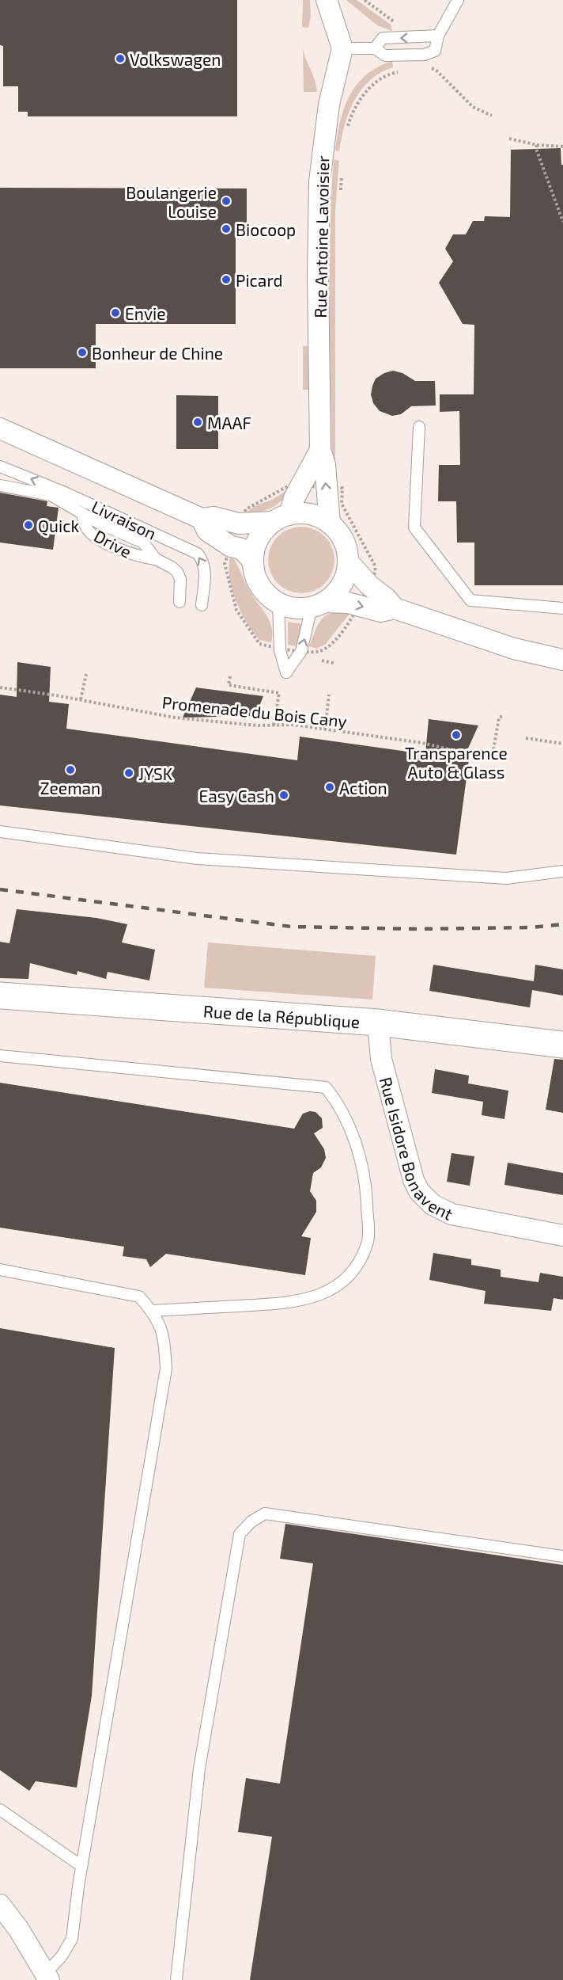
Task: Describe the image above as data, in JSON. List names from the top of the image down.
{
  "streets": {
    "street": ["Rue Antoine Lavoisier", "Rue de la République", "Rue Isidore Bonavent"],
    "lane": ["Livraison", "Drive"],
    "path": ["Promenade du Bois Cany"]
  },
  "crossings": [
    ["Rue de la République", "Rue Isidore Bonavent"]
  ],
  "one_way": ["Livraison"],
  "places": [
    "Volkswagen",
    "Boulangerie Louise",
    "Biocoop",
    "Picard",
    "Envie",
    "Bonheur de Chine",
    "MAAF",
    "Quick",
    "Transparence Auto & Glass",
    "Zeeman",
    "JYSK",
    "Action",
    "Easy Cash"
  ]
}
